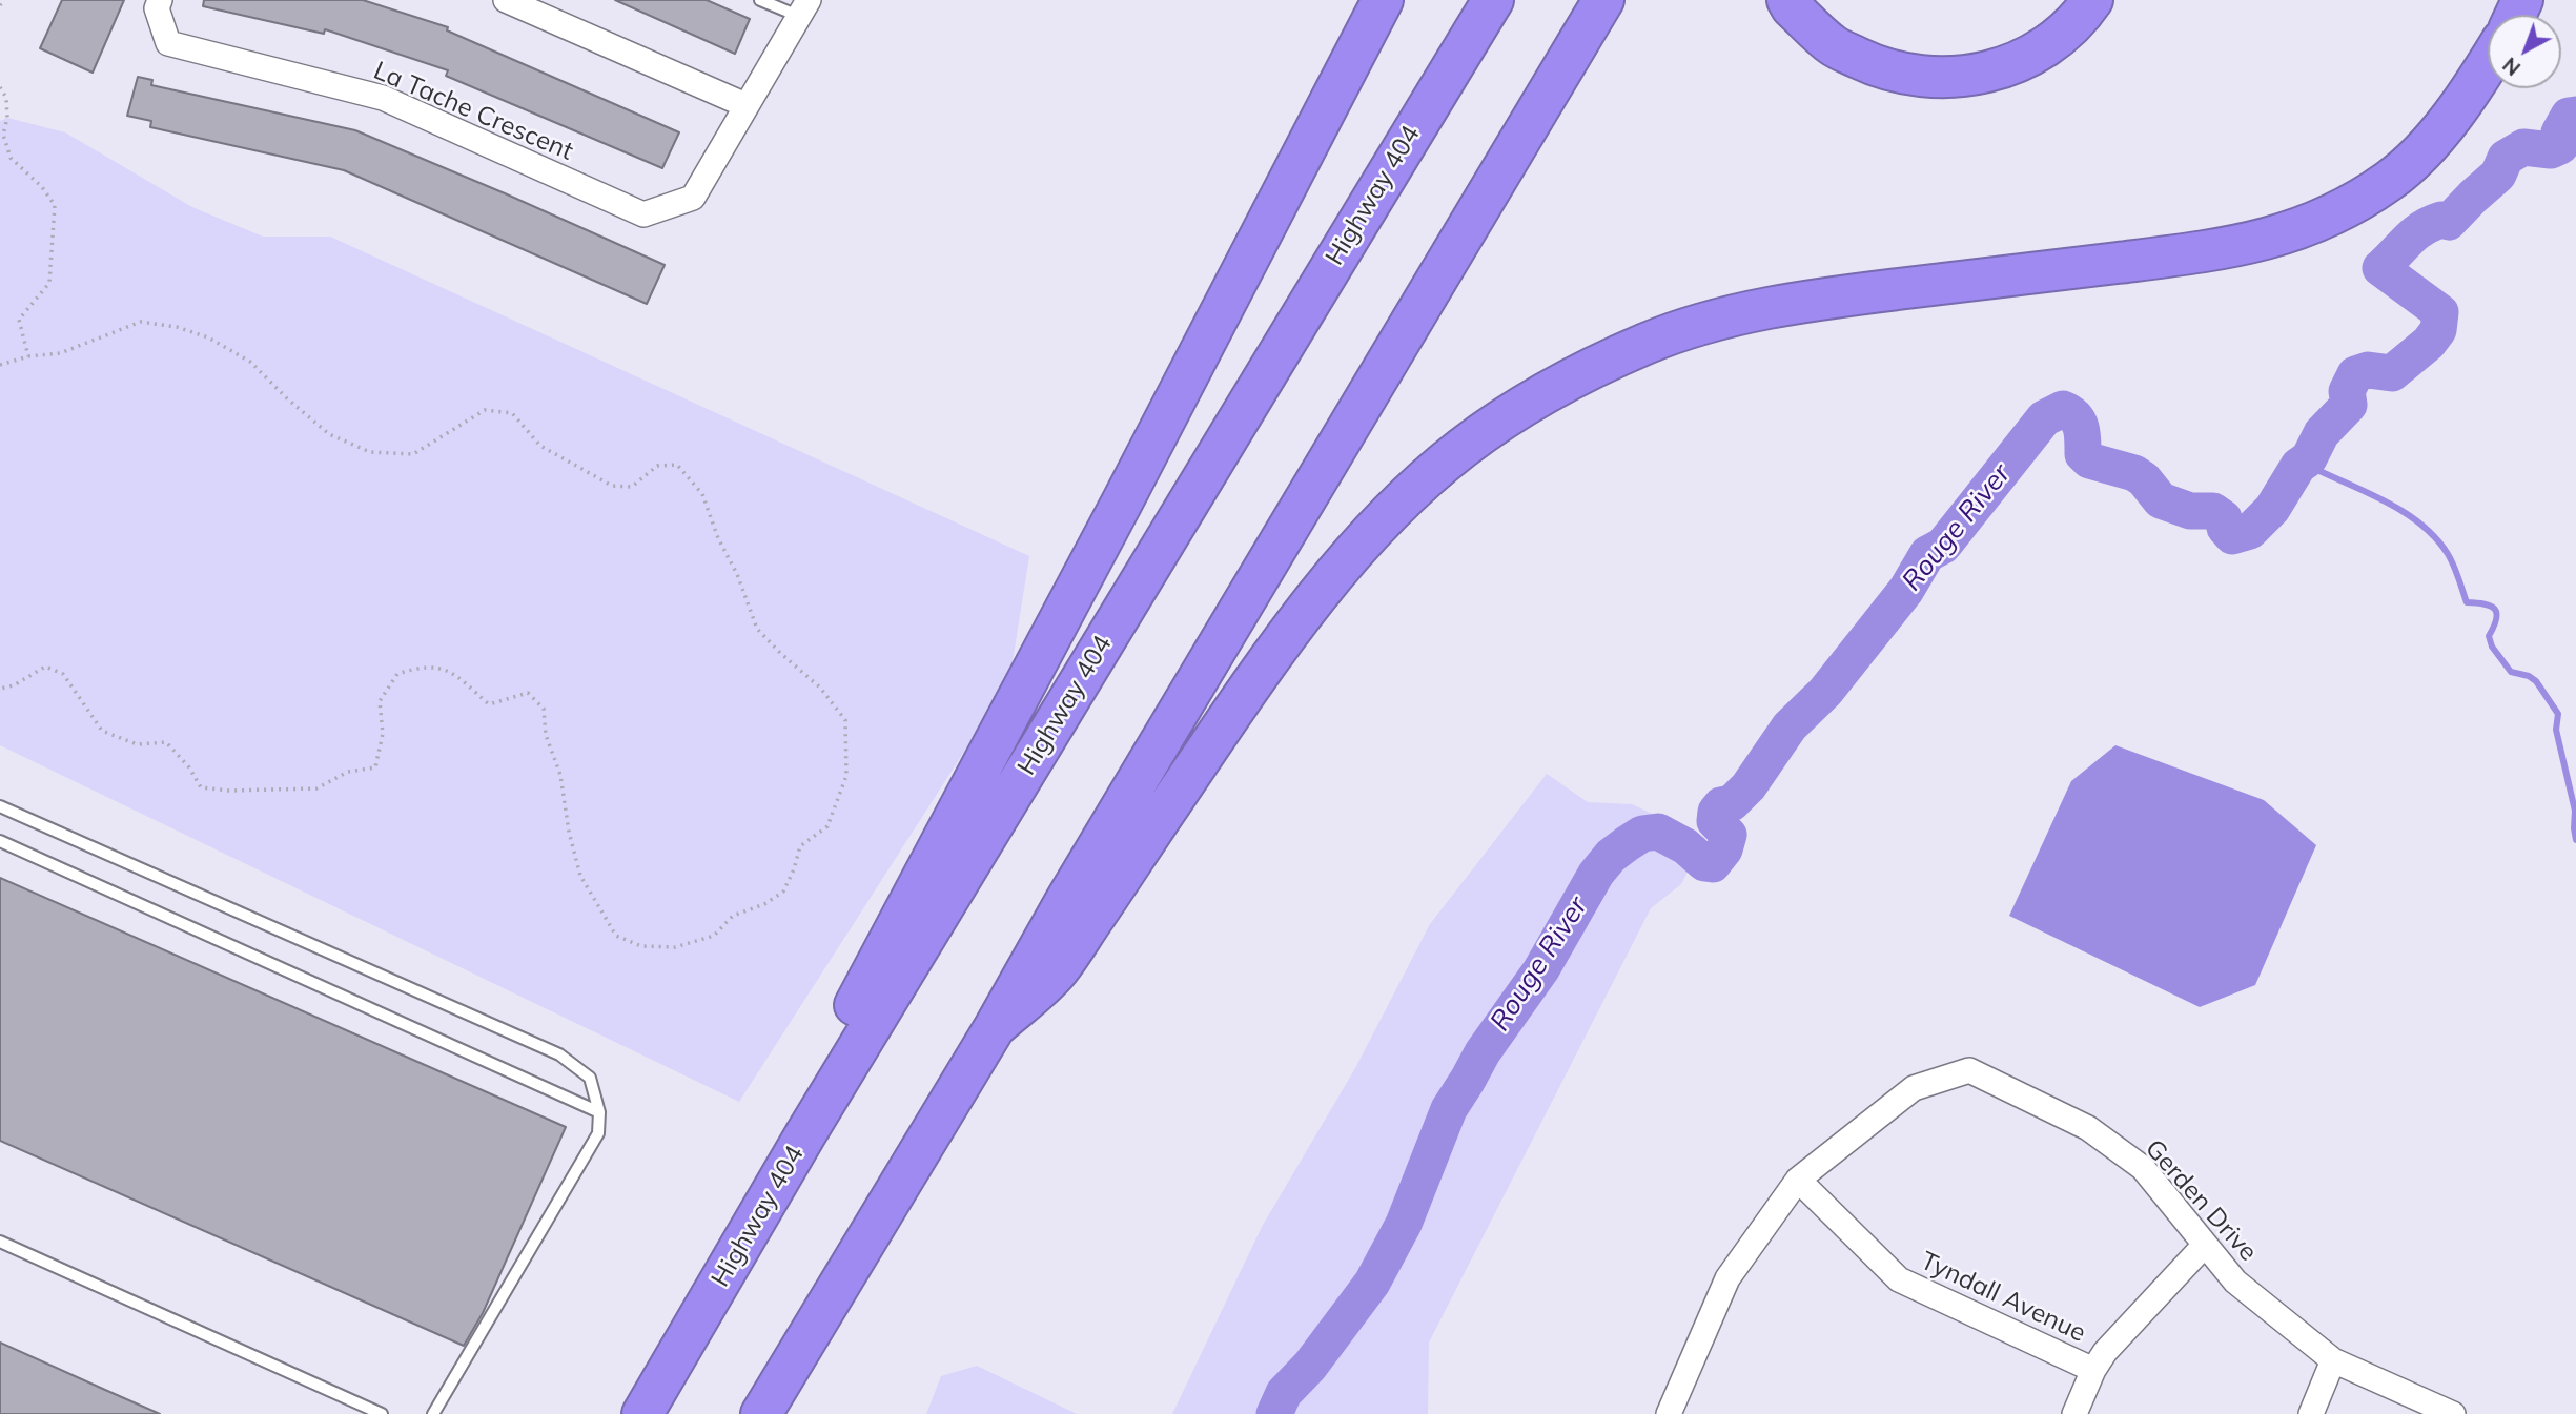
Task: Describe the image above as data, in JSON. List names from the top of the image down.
{
  "streets": {
    "highway": ["Highway 404"],
    "street": ["La Tache Crescent", "Gerden Drive", "Tyndall Avenue"]
  },
  "crossings": [
    ["Gerden Drive", "Tyndall Avenue"]
  ],
  "water": ["Rouge River"],
  "north": "bottom left"
}
